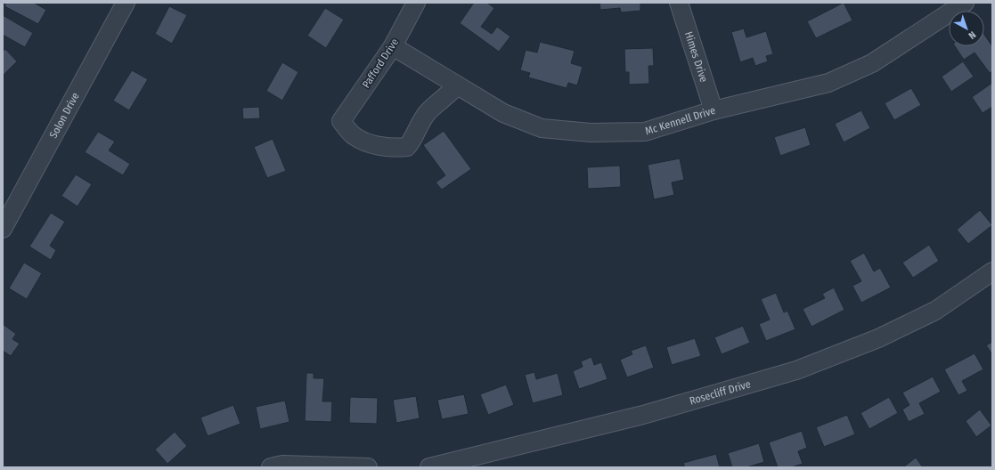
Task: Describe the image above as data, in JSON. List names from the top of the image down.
{
  "streets": {
    "street": [
      "Himes Drive",
      "Pafford Drive",
      "Solon Drive",
      "Mc Kennell Drive",
      "Rosecliff Drive"
    ]
  },
  "crossings": [
    ["Himes Drive", "Mc Kennell Drive"],
    ["Pafford Drive", "Mc Kennell Drive"]
  ],
  "north": "bottom right"
}
